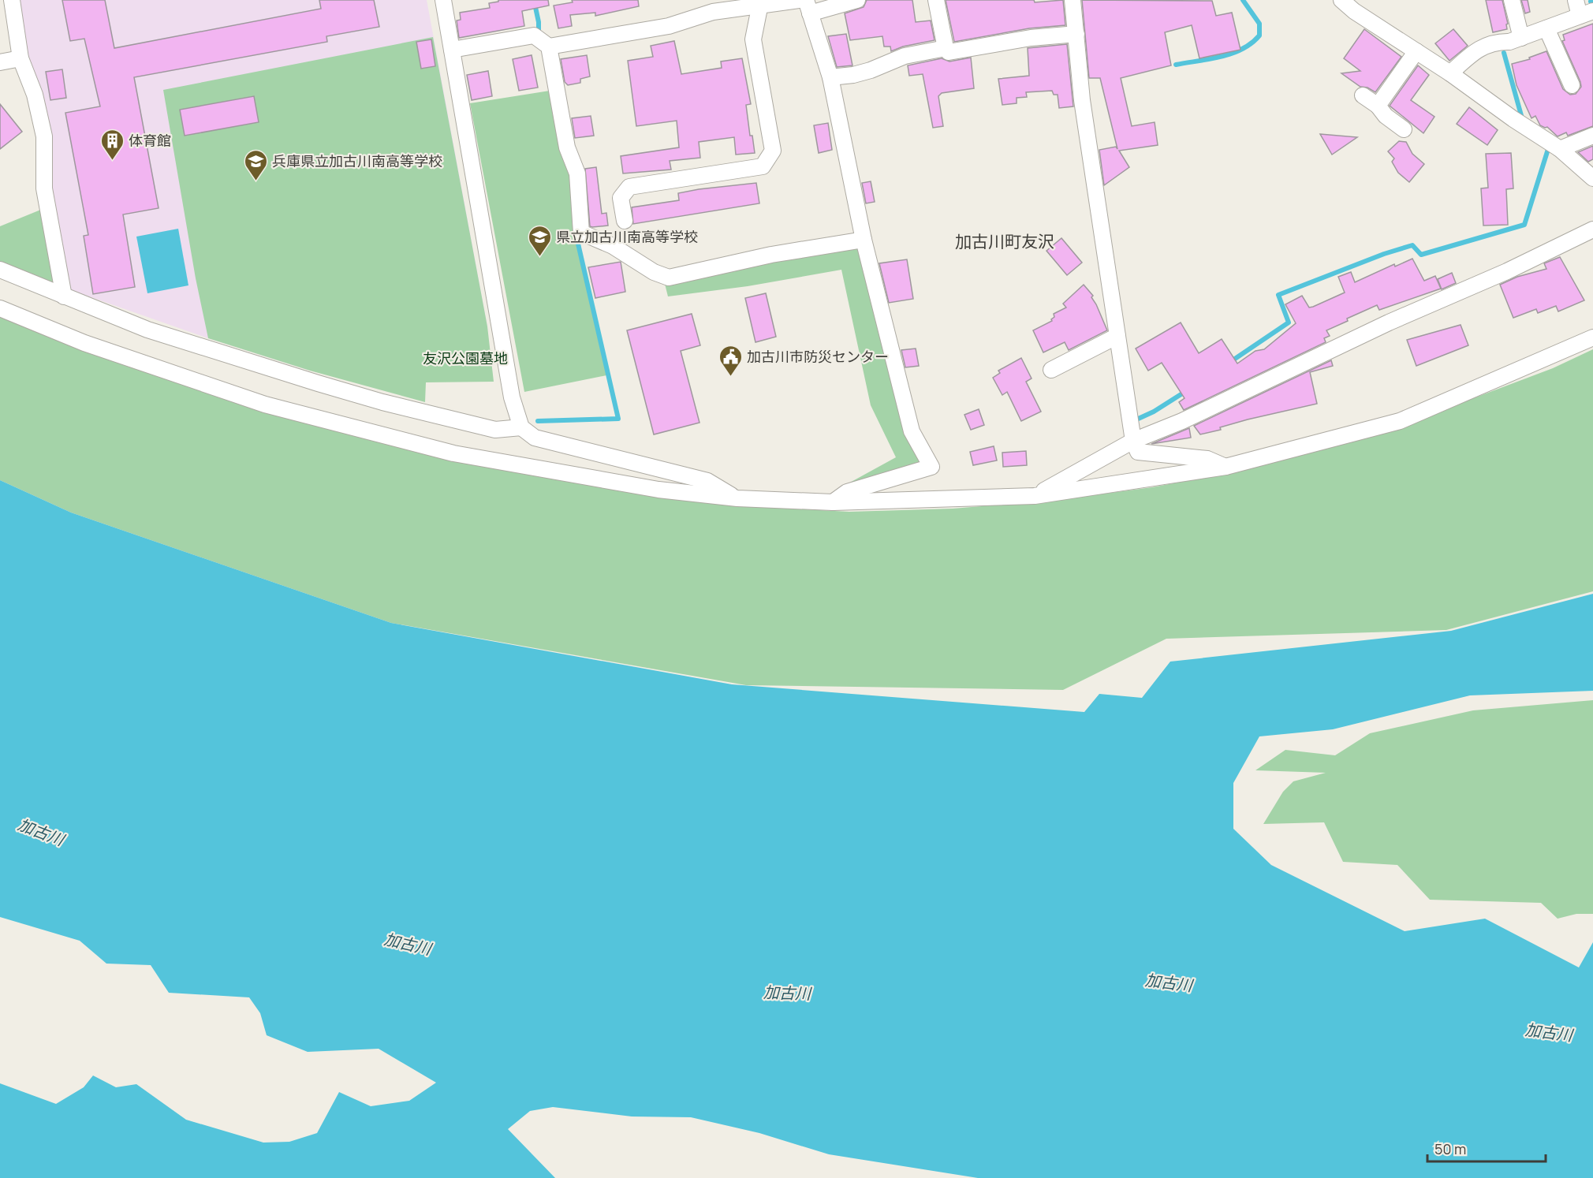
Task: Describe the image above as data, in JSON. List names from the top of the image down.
{
  "districts": ["加古川町友沢"],
  "water": ["加古川"],
  "parks": ["友沢公園墓地"],
  "places": {
    "building": ["体育館"],
    "school or university": ["兵庫県立加古川南高等学校", "県立加古川南高等学校"],
    "public building": ["加古川市防災センター"]
  },
  "scale_bar": "50 m"
}
